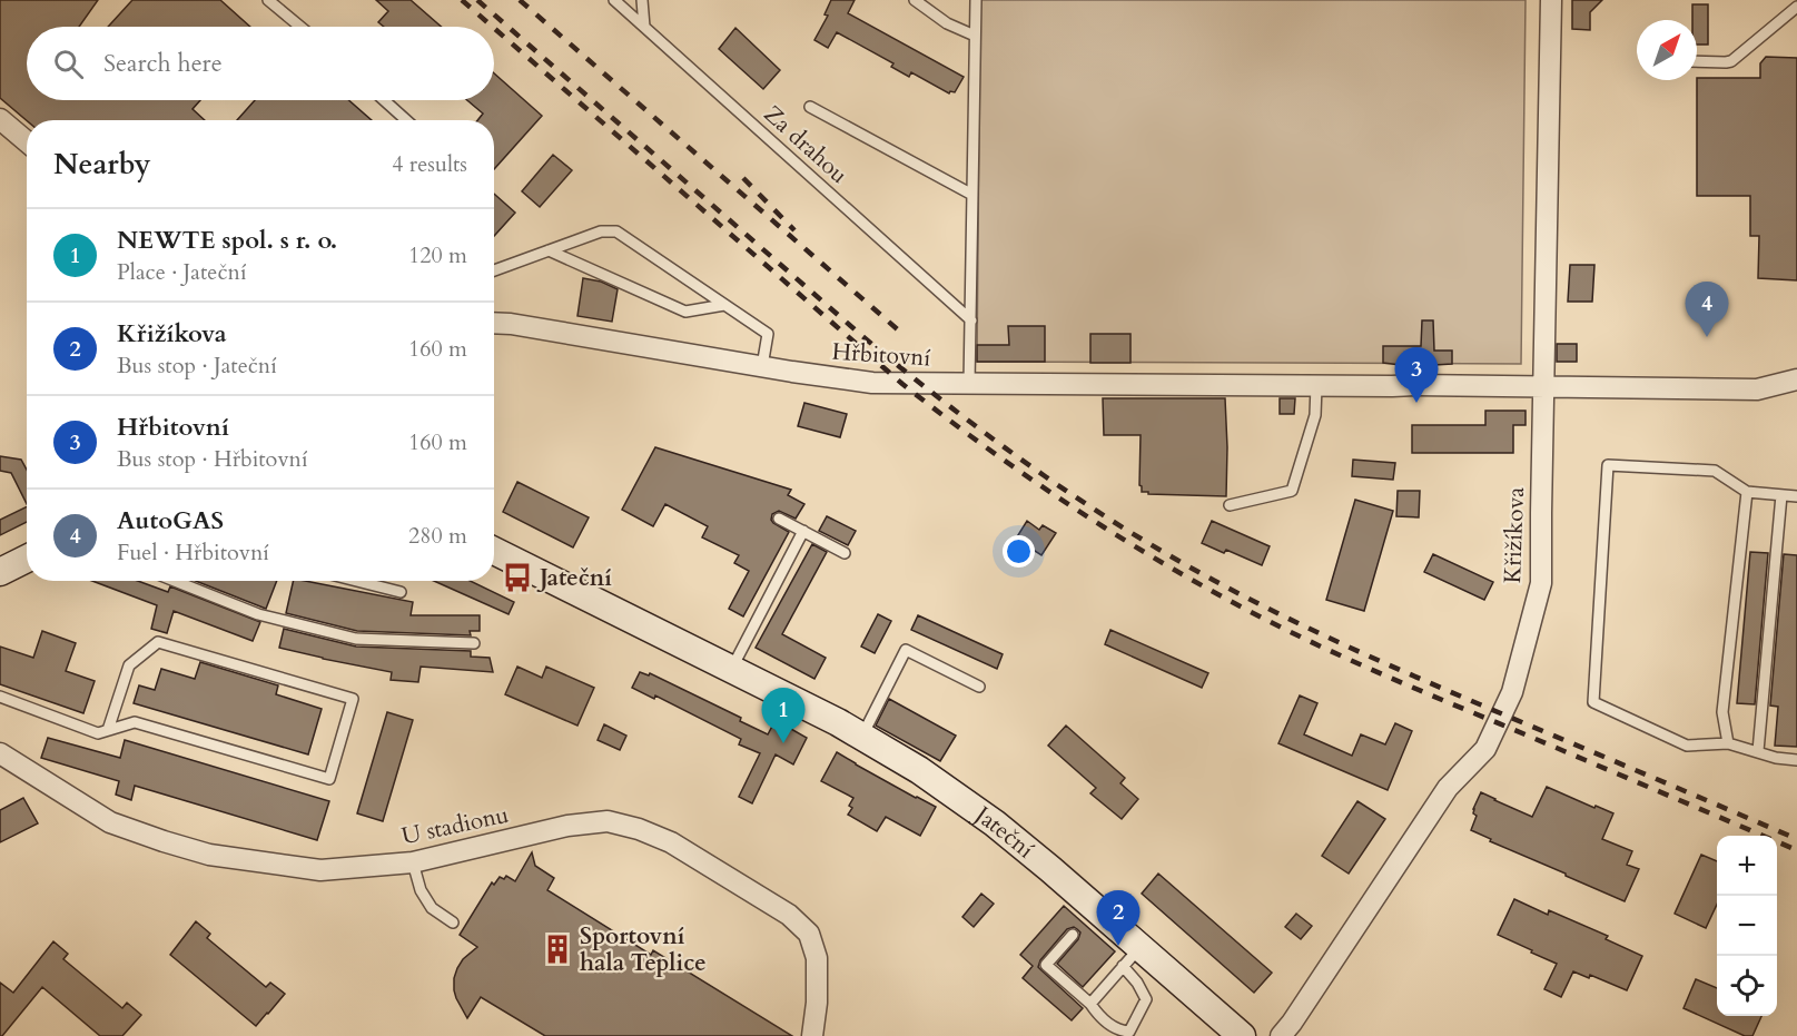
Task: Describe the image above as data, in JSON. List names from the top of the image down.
{
  "streets": {
    "main road": ["Jateční"],
    "street": ["Hřbitovní", "Křižíkova", "U stadionu"],
    "lane": ["Za drahou"]
  },
  "crossings": [
    ["Hřbitovní", "Křižíkova"]
  ],
  "places": {
    "bus stop": ["Jateční"],
    "building": ["Sportovní hala Teplice"]
  },
  "north": "top right",
  "page": {
    "search": "Search here",
    "heading": ["Nearby", "4 results"],
    "list": [
      {
        "mark": "1",
        "name": "NEWTE spol. s r. o.",
        "note": "Place · Jateční",
        "value": "120 m"
      },
      {
        "mark": "2",
        "name": "Křižíkova",
        "note": "Bus stop · Jateční",
        "value": "160 m"
      },
      {
        "mark": "3",
        "name": "Hřbitovní",
        "note": "Bus stop · Hřbitovní",
        "value": "160 m"
      },
      {
        "mark": "4",
        "name": "AutoGAS",
        "note": "Fuel · Hřbitovní",
        "value": "280 m"
      }
    ],
    "pins": [
      "4",
      "3",
      "1",
      "2"
    ],
    "map_buttons": ["+", "−"]
  }
}
